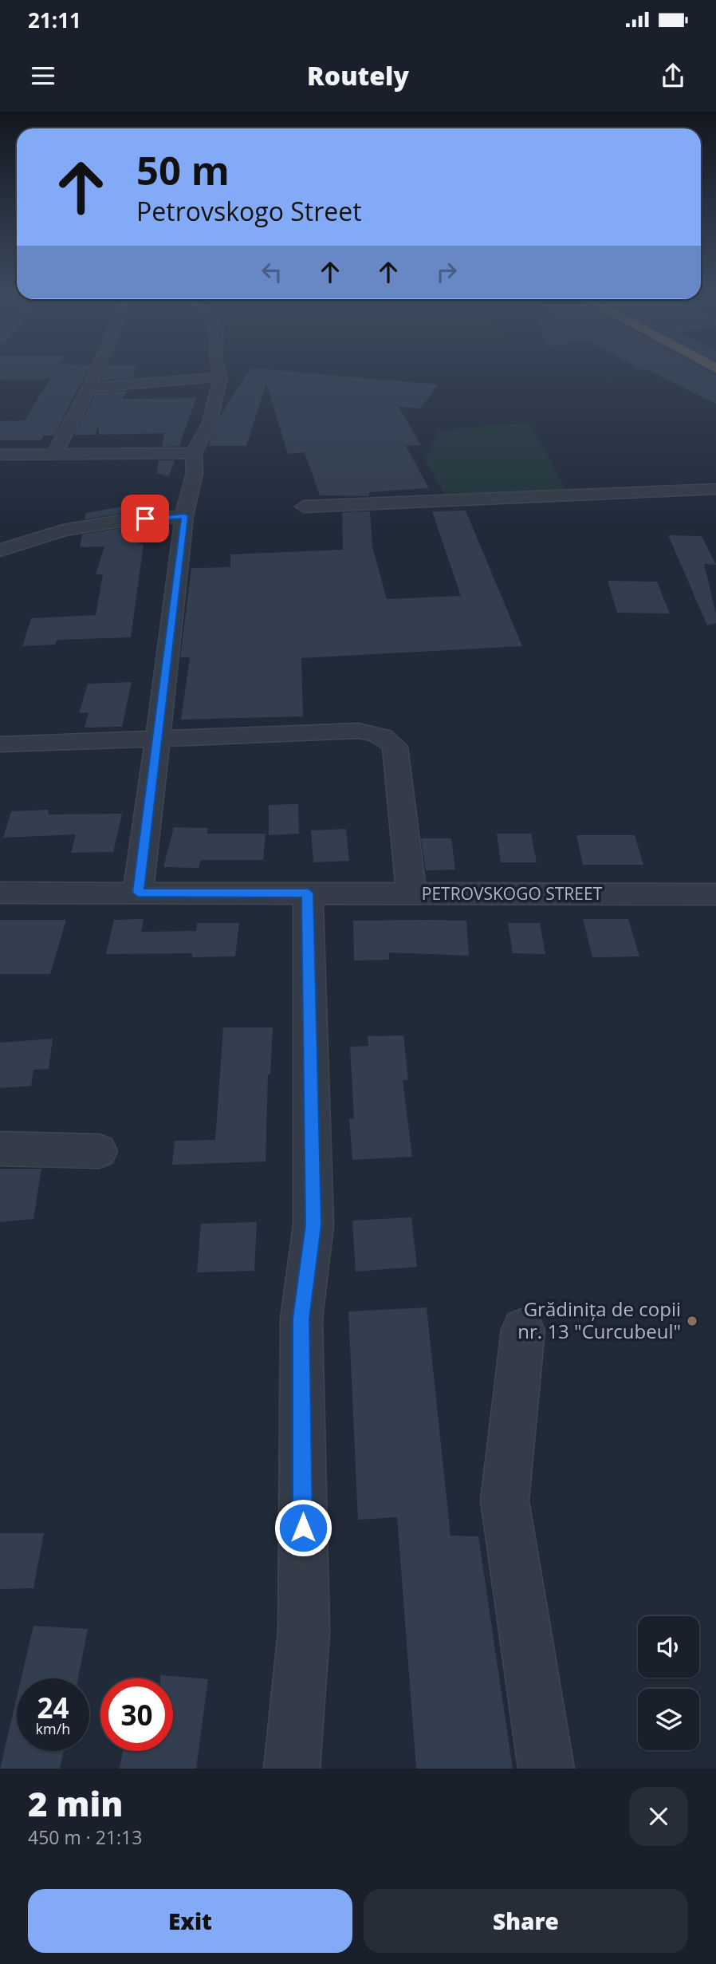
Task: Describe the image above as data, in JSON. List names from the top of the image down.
{
  "streets": {
    "street": ["PETROVSKOGO STREET"]
  },
  "places": ["Grădinița de copii nr. 13 \"Curcubeul\""],
  "page": {
    "status": "21:11",
    "header": "Routely",
    "turn": ["50 m", "Petrovskogo Street"],
    "speed": "24 km/h",
    "limit": "30",
    "heading": ["2 min", "450 m · 21:13"],
    "buttons": ["Exit", "Share"]
  }
}
